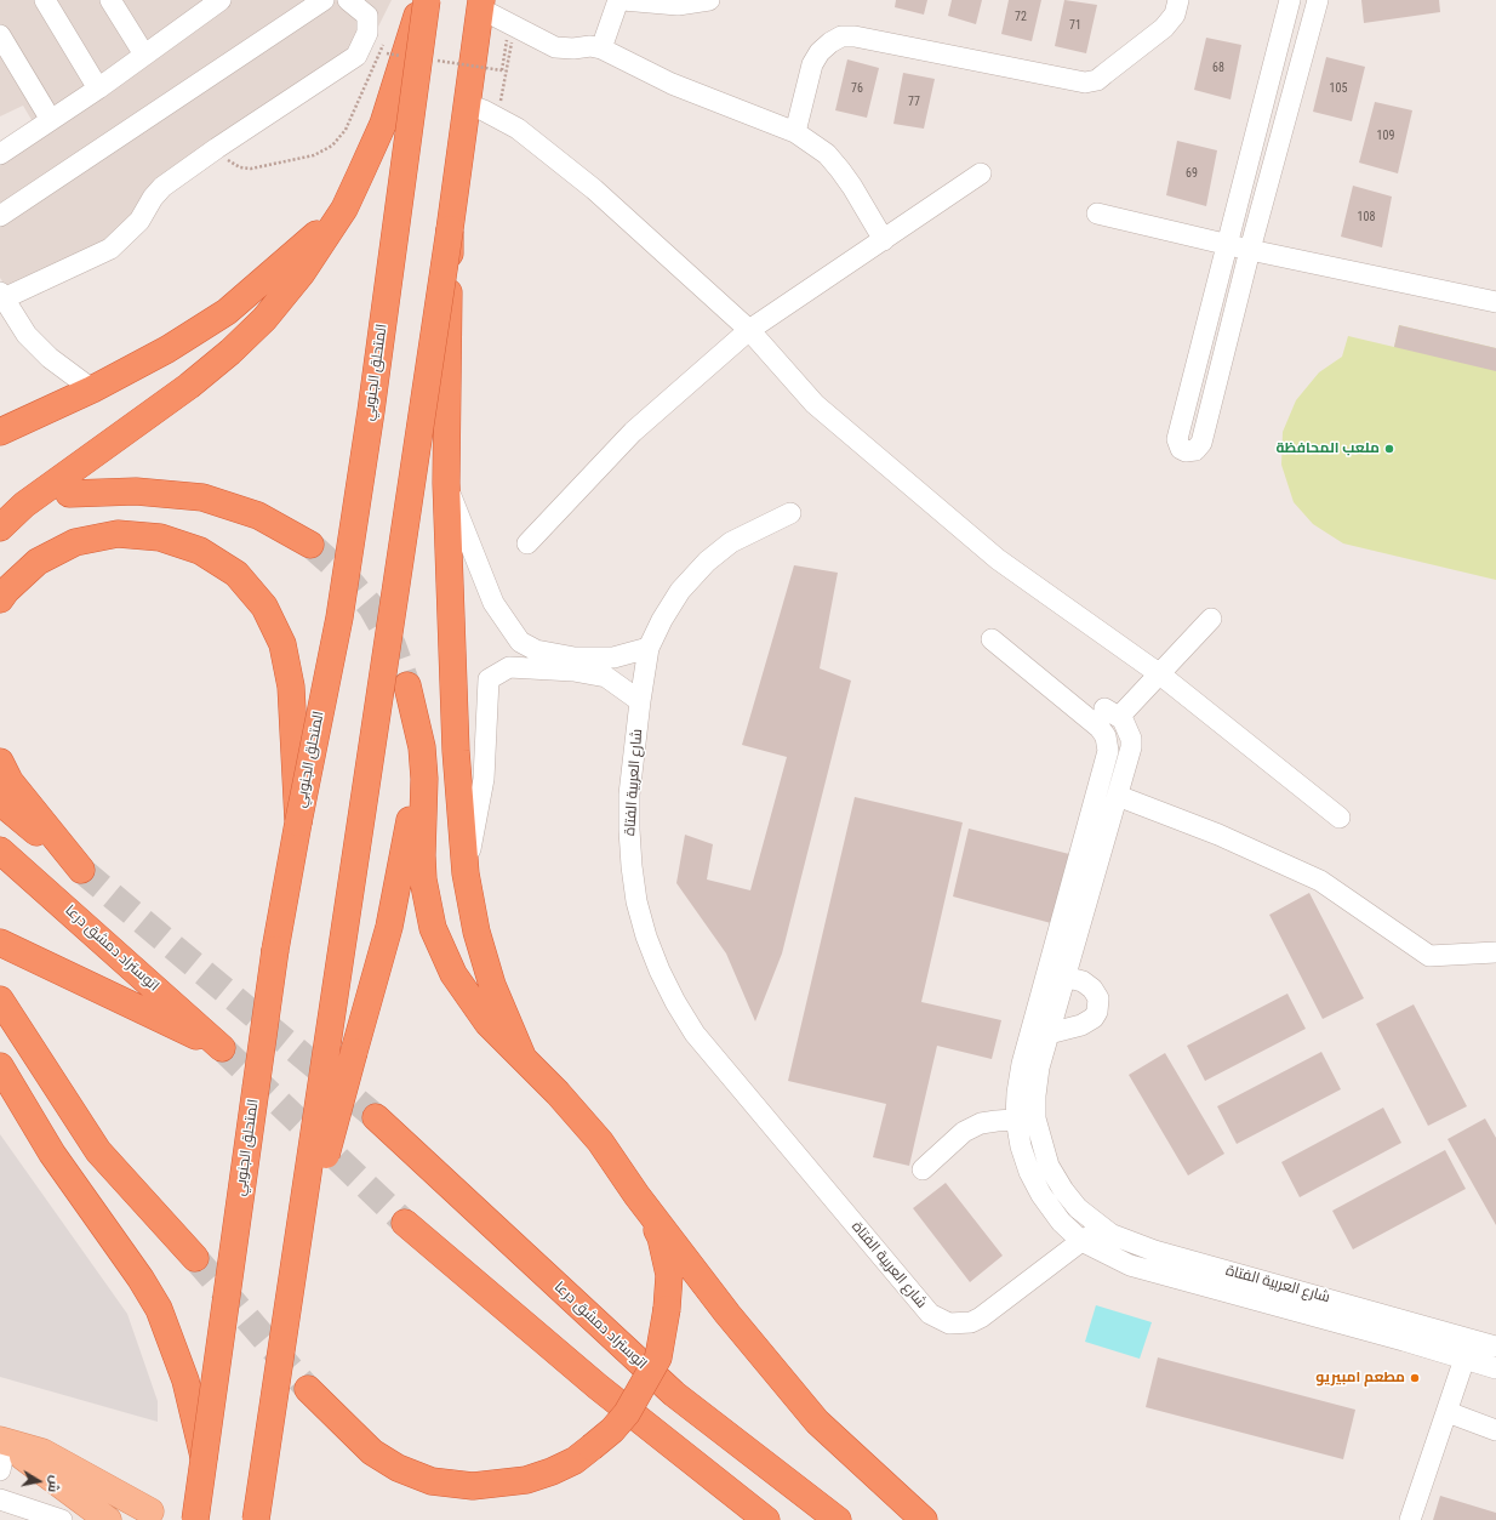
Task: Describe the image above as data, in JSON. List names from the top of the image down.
{
  "streets": {
    "highway": ["المتحلق الجنوبي", "اتوستراد دمشق درعا"],
    "street": ["شارع العربية الفتاة"]
  },
  "places": ["ملعب المحافظة", "مطعم امبيريو"],
  "house_numbers": [
    "72",
    "71",
    "68",
    "76",
    "105",
    "77",
    "109",
    "69",
    "108"
  ],
  "north": "right"
}
